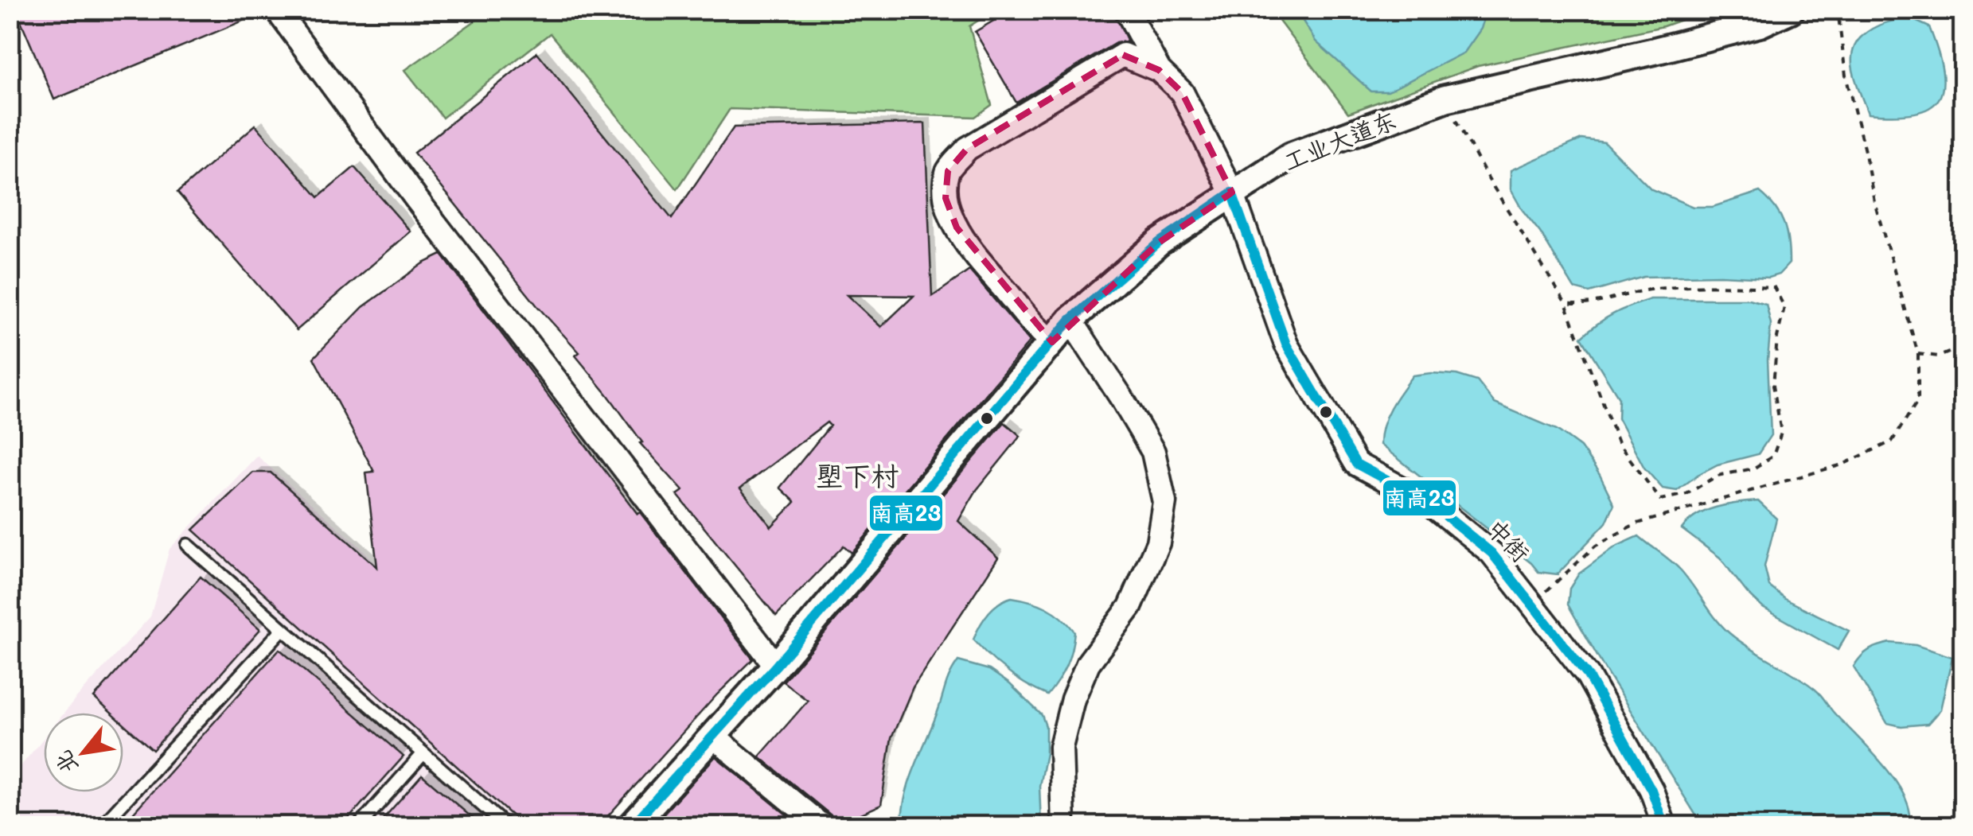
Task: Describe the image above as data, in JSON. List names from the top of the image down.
{
  "streets": {
    "street": ["工业大道东", "中街"]
  },
  "crossings": [
    ["工业大道东", "中街"]
  ],
  "districts": ["塱下村"],
  "lines": ["transit line 南高23"],
  "north": "bottom left"
}
